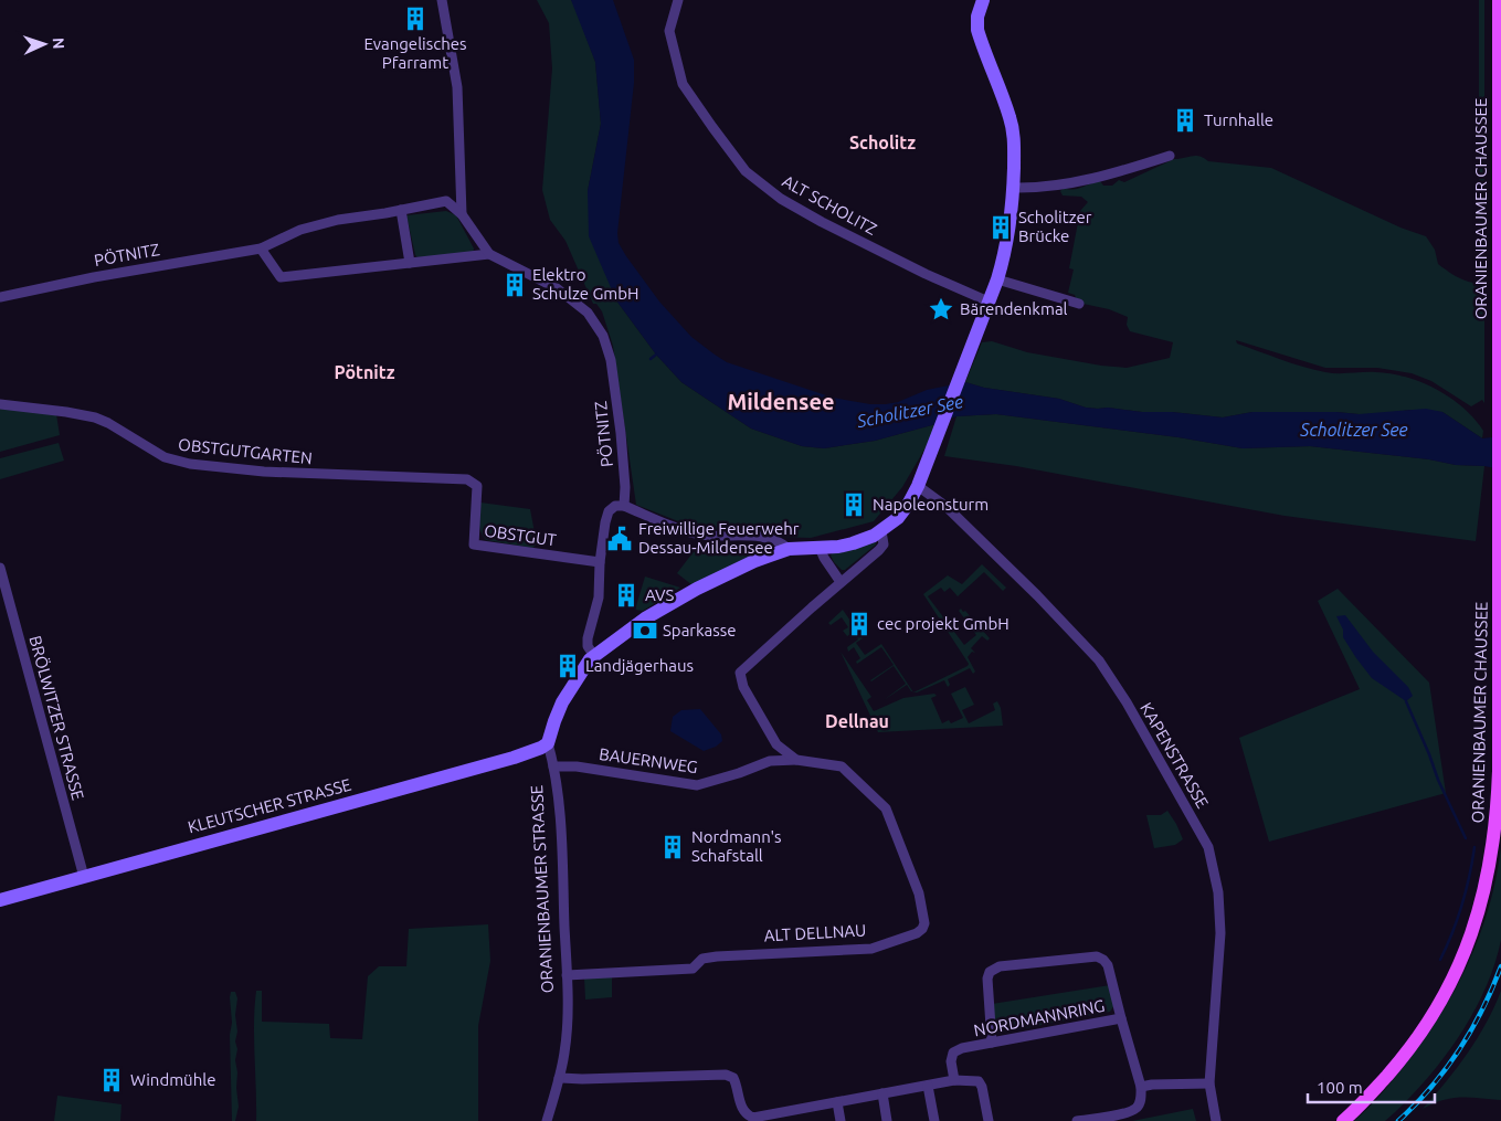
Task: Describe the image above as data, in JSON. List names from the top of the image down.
{
  "streets": {
    "main road": ["ORANIENBAUMER CHAUSSEE"],
    "street": [
      "ALT SCHOLITZ",
      "PÖTNITZ",
      "OBSTGUTGARTEN",
      "OBSTGUT",
      "BRÖLWITZER STRASSE",
      "KAPENSTRASSE",
      "BAUERNWEG",
      "KLEUTSCHER STRASSE",
      "ORANIENBAUMER STRASSE",
      "ALT DELLNAU",
      "NORDMANNRING"
    ]
  },
  "crossings": [
    ["OBSTGUTGARTEN", "OBSTGUT"],
    ["BRÖLWITZER STRASSE", "KLEUTSCHER STRASSE"],
    ["BAUERNWEG", "ORANIENBAUMER STRASSE"],
    ["BAUERNWEG", "ALT DELLNAU"],
    ["KLEUTSCHER STRASSE", "ORANIENBAUMER STRASSE"],
    ["ORANIENBAUMER STRASSE", "ALT DELLNAU"]
  ],
  "districts": [
    "Scholitz",
    "Pötnitz",
    "Mildensee",
    "Dellnau"
  ],
  "water": ["Scholitzer See"],
  "places": {
    "building": [
      "Evangelisches Pfarramt",
      "Turnhalle",
      "Scholitzer Brücke",
      "Elektro Schulze GmbH",
      "Napoleonsturm",
      "AVS",
      "cec projekt GmbH",
      "Landjägerhaus",
      "Nordmann's Schafstall",
      "Windmühle"
    ],
    "place": ["Bärendenkmal"],
    "public building": ["Freiwillige Feuerwehr Dessau-Mildensee"],
    "bank": ["Sparkasse"]
  },
  "scale_bar": "100 m",
  "north": "right"
}
